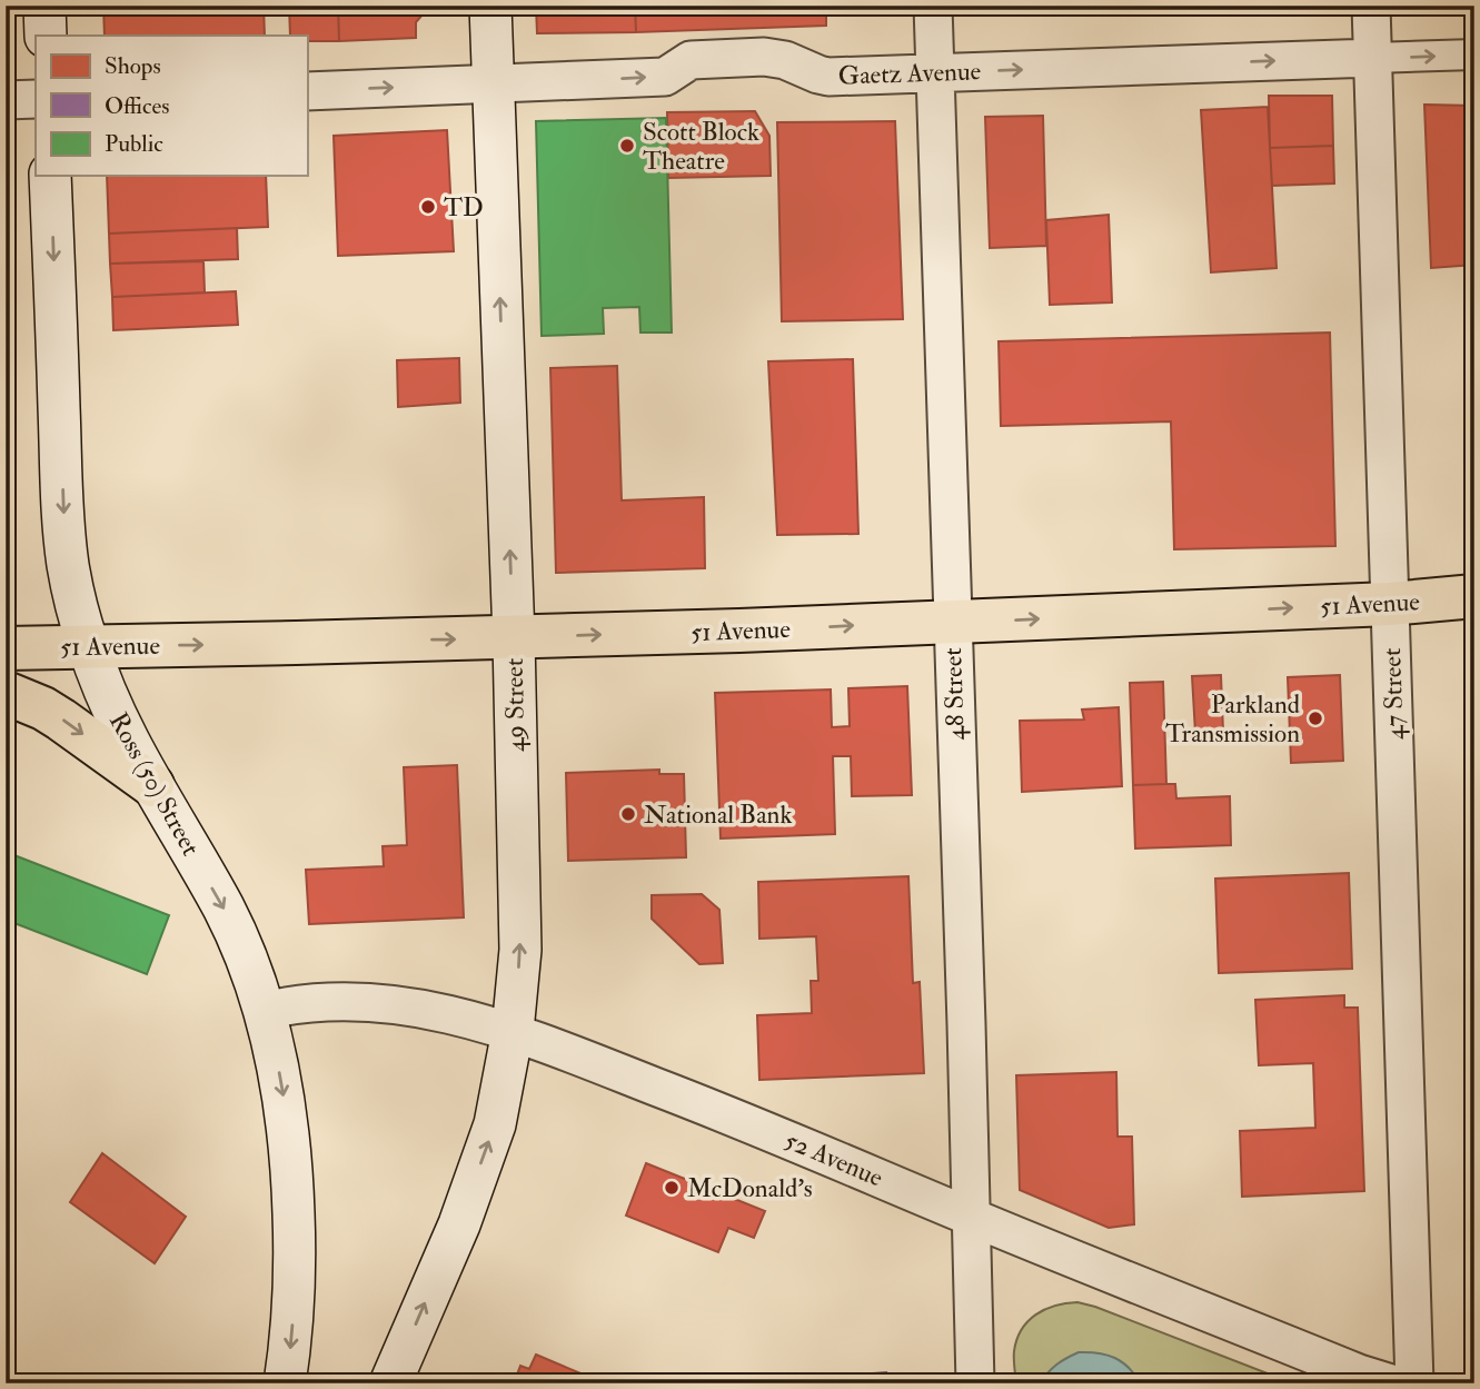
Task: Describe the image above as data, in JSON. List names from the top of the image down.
{
  "streets": {
    "main road": ["51 Avenue", "49 Street", "Ross (50) Street"],
    "street": [
      "Gaetz Avenue",
      "48 Street",
      "47 Street",
      "52 Avenue"
    ]
  },
  "crossings": [
    ["Gaetz Avenue", "48 Street"],
    ["Gaetz Avenue", "47 Street"],
    ["Gaetz Avenue", "49 Street"],
    ["51 Avenue", "48 Street"],
    ["51 Avenue", "47 Street"],
    ["51 Avenue", "49 Street"],
    ["51 Avenue", "Ross (50) Street"],
    ["48 Street", "52 Avenue"],
    ["49 Street", "52 Avenue"],
    ["Ross (50) Street", "52 Avenue"]
  ],
  "one_way": [
    "Gaetz Avenue",
    "51 Avenue",
    "49 Street",
    "Ross (50) Street"
  ],
  "places": [
    "Scott Block Theatre",
    "TD",
    "Parkland Transmission",
    "National Bank",
    "McDonald's"
  ],
  "legend": ["Shops", "Offices", "Public"]
}
